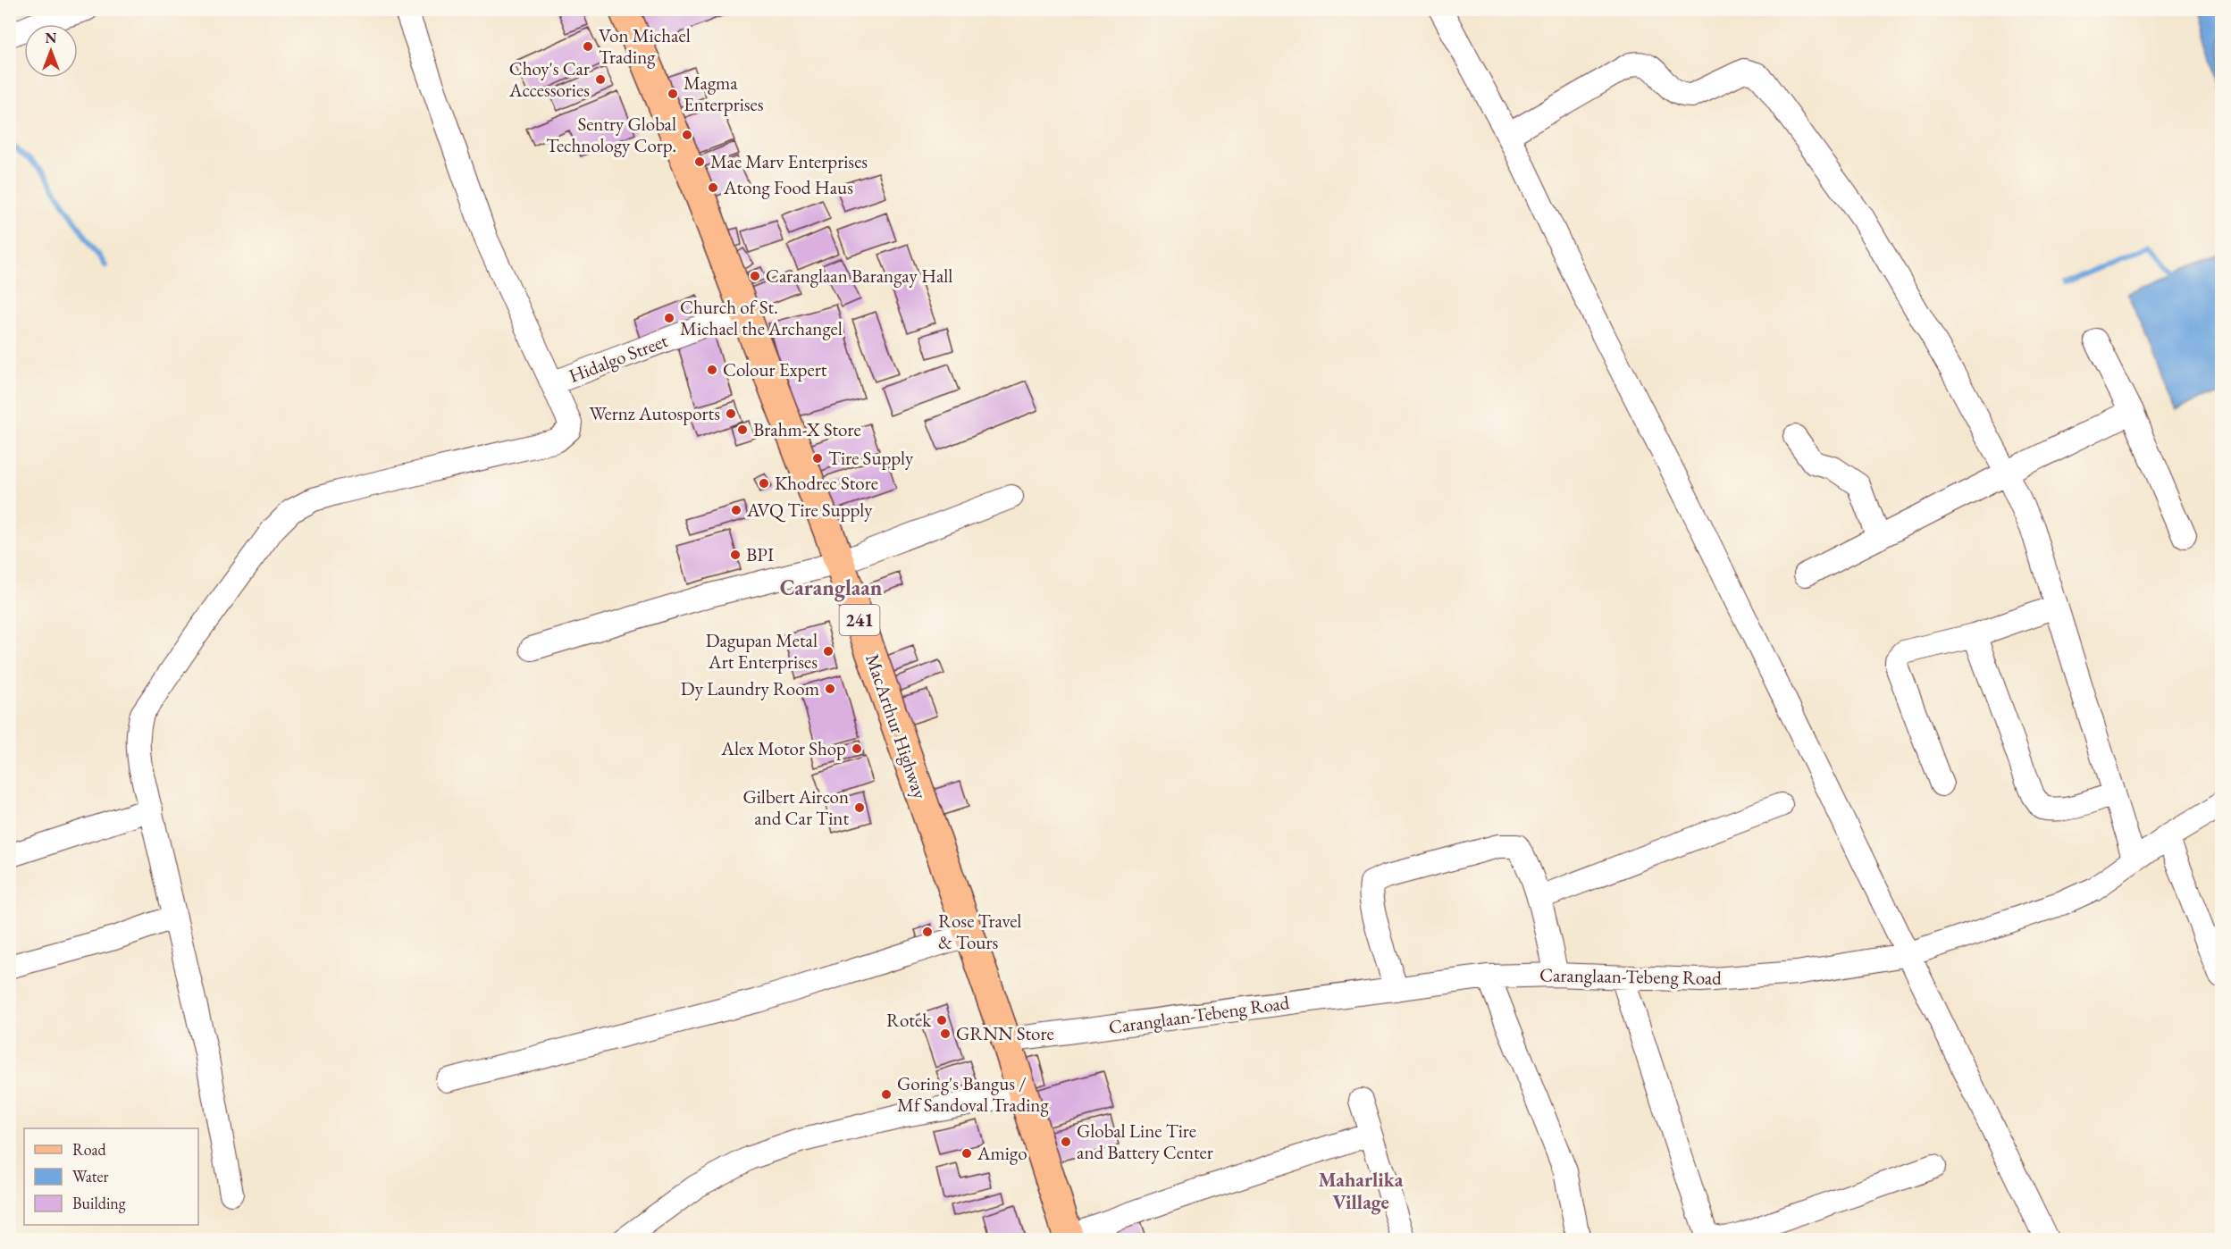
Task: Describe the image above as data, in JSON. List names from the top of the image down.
{
  "streets": {
    "main road": ["241", "MacArthur Highway"],
    "street": ["Hidalgo Street", "Caranglaan-Tebeng Road"]
  },
  "crossings": [
    ["Hidalgo Street", "MacArthur Highway"],
    ["MacArthur Highway", "Caranglaan-Tebeng Road"]
  ],
  "districts": ["Caranglaan", "Maharlika Village"],
  "places": [
    "Von Michael Trading",
    "Choy's Car Accessories",
    "Magma Enterprises",
    "Sentry Global Technology Corp.",
    "Mae Marv Enterprises",
    "Atong Food Haus",
    "Caranglaan Barangay Hall",
    "Church of St. Michael the Archangel",
    "Colour Expert",
    "Wernz Autosports",
    "Brahm-X Store",
    "Tire Supply",
    "Khodrec Store",
    "AVQ Tire Supply",
    "BPI",
    "Dagupan Metal Art Enterprises",
    "Dy Laundry Room",
    "Alex Motor Shop",
    "Gilbert Aircon and Car Tint",
    "Rose Travel & Tours",
    "Rotek",
    "GRNN Store",
    "Goring's Bangus / Mf Sandoval Trading",
    "Global Line Tire and Battery Center",
    "Amigo"
  ],
  "legend": ["Road", "Water", "Building"],
  "north": "top"
}
